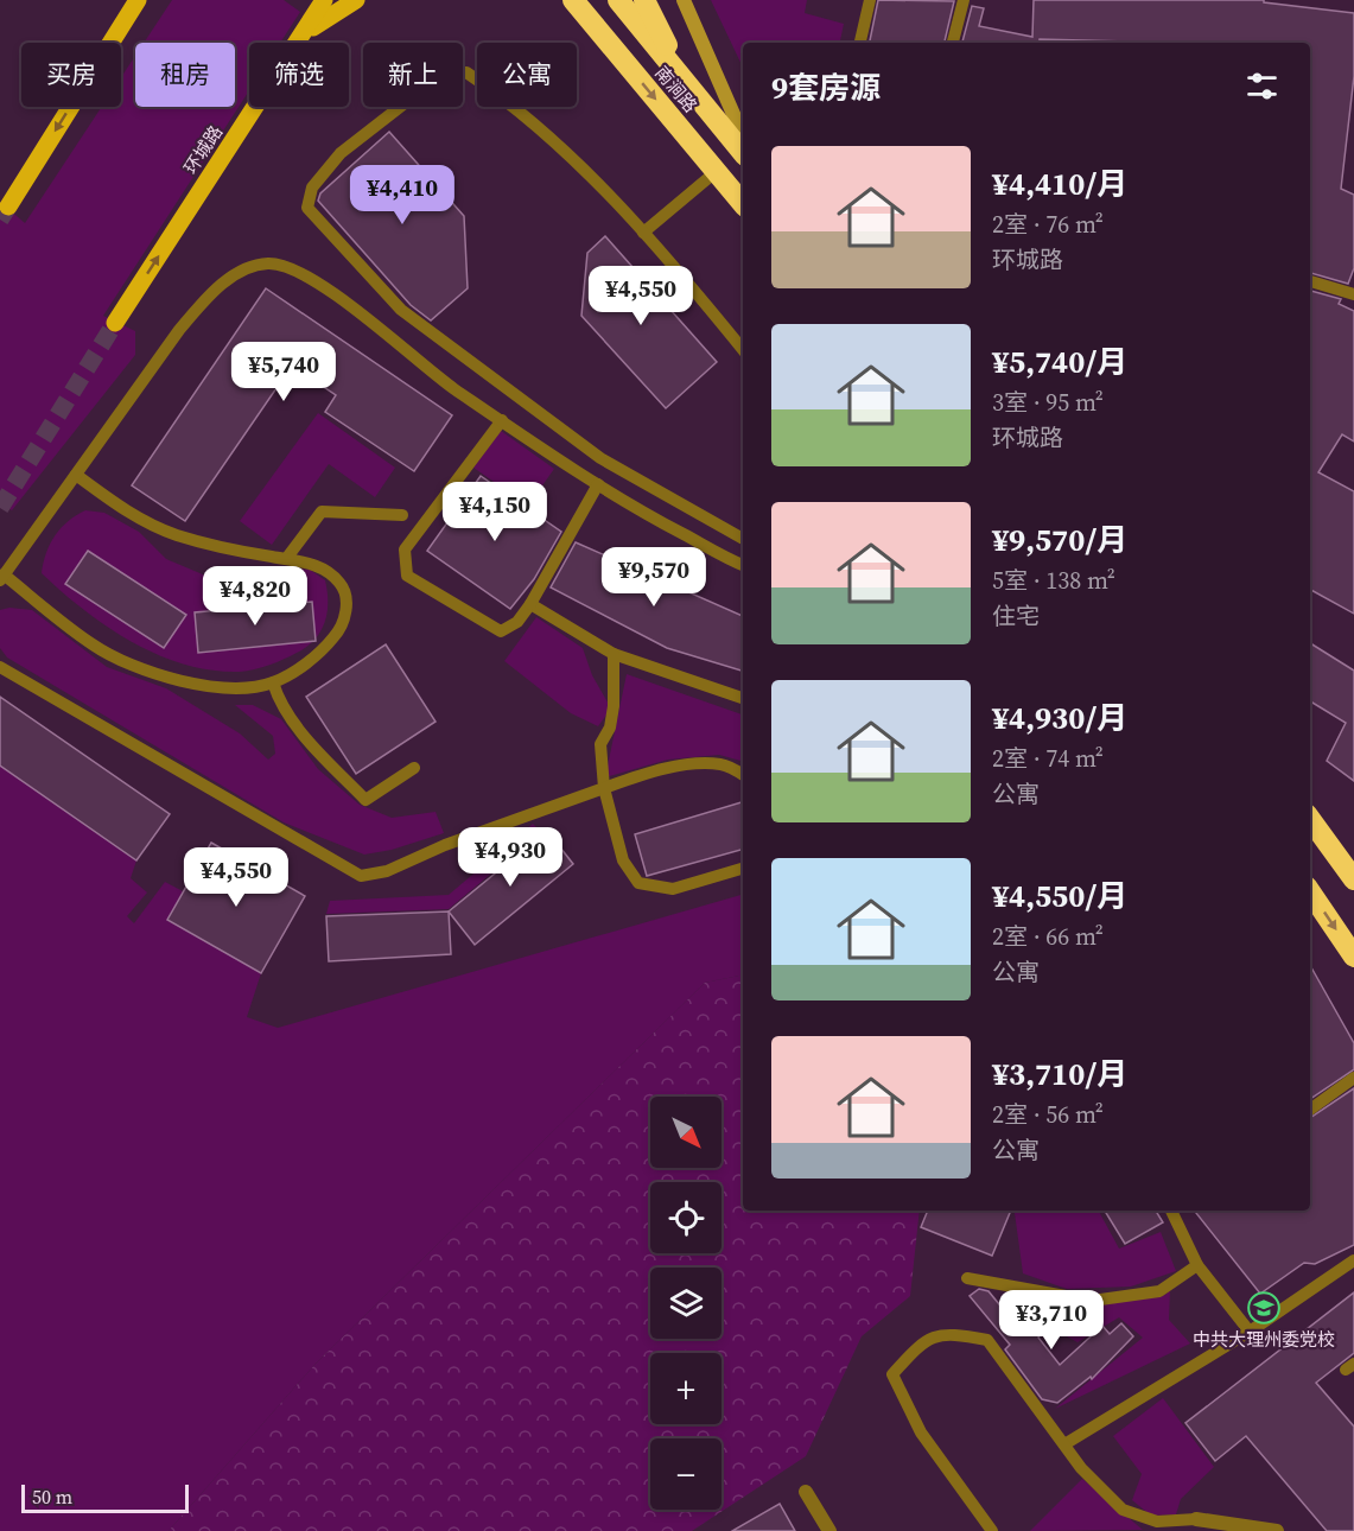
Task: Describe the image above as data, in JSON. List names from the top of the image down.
{
  "streets": {
    "highway": ["南涧路"],
    "main road": ["环城路"]
  },
  "places": {
    "school or university": ["中共大理州委党校"]
  },
  "scale_bar": "50 m",
  "north": "bottom right",
  "page": {
    "chip": [
      "买房",
      "租房",
      "筛选",
      "新上",
      "公寓"
    ],
    "heading": "9套房源",
    "list": [
      {
        "name": "¥4,410/月",
        "note": "2室 · 76 m² · 环城路"
      },
      {
        "name": "¥5,740/月",
        "note": "3室 · 95 m² · 环城路"
      },
      {
        "name": "¥9,570/月",
        "note": "5室 · 138 m² · 住宅"
      },
      {
        "name": "¥4,930/月",
        "note": "2室 · 74 m² · 公寓"
      },
      {
        "name": "¥4,550/月",
        "note": "2室 · 66 m² · 公寓"
      },
      {
        "name": "¥3,710/月",
        "note": "2室 · 56 m² · 公寓"
      }
    ],
    "price": [
      "¥4,410",
      "¥4,550",
      "¥5,740",
      "¥4,150",
      "¥9,570",
      "¥4,820",
      "¥4,930",
      "¥4,550",
      "¥3,710"
    ],
    "map_buttons": ["+", "−"],
    "scale": "50 m"
  }
}
